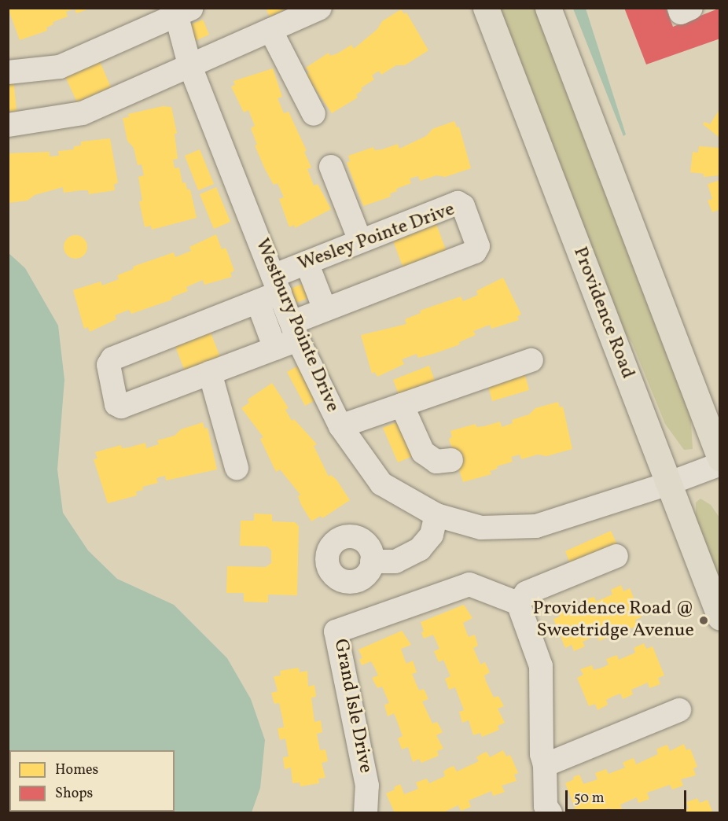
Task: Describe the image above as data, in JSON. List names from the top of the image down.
{
  "streets": {
    "main road": ["Providence Road"],
    "street": ["Wesley Pointe Drive", "Westbury Pointe Drive", "Grand Isle Drive"]
  },
  "crossings": [
    ["Wesley Pointe Drive", "Westbury Pointe Drive"],
    ["Providence Road", "Westbury Pointe Drive"]
  ],
  "places": ["Providence Road @ Sweetridge Avenue"],
  "legend": ["Homes", "Shops"],
  "scale_bar": "50 m"
}
